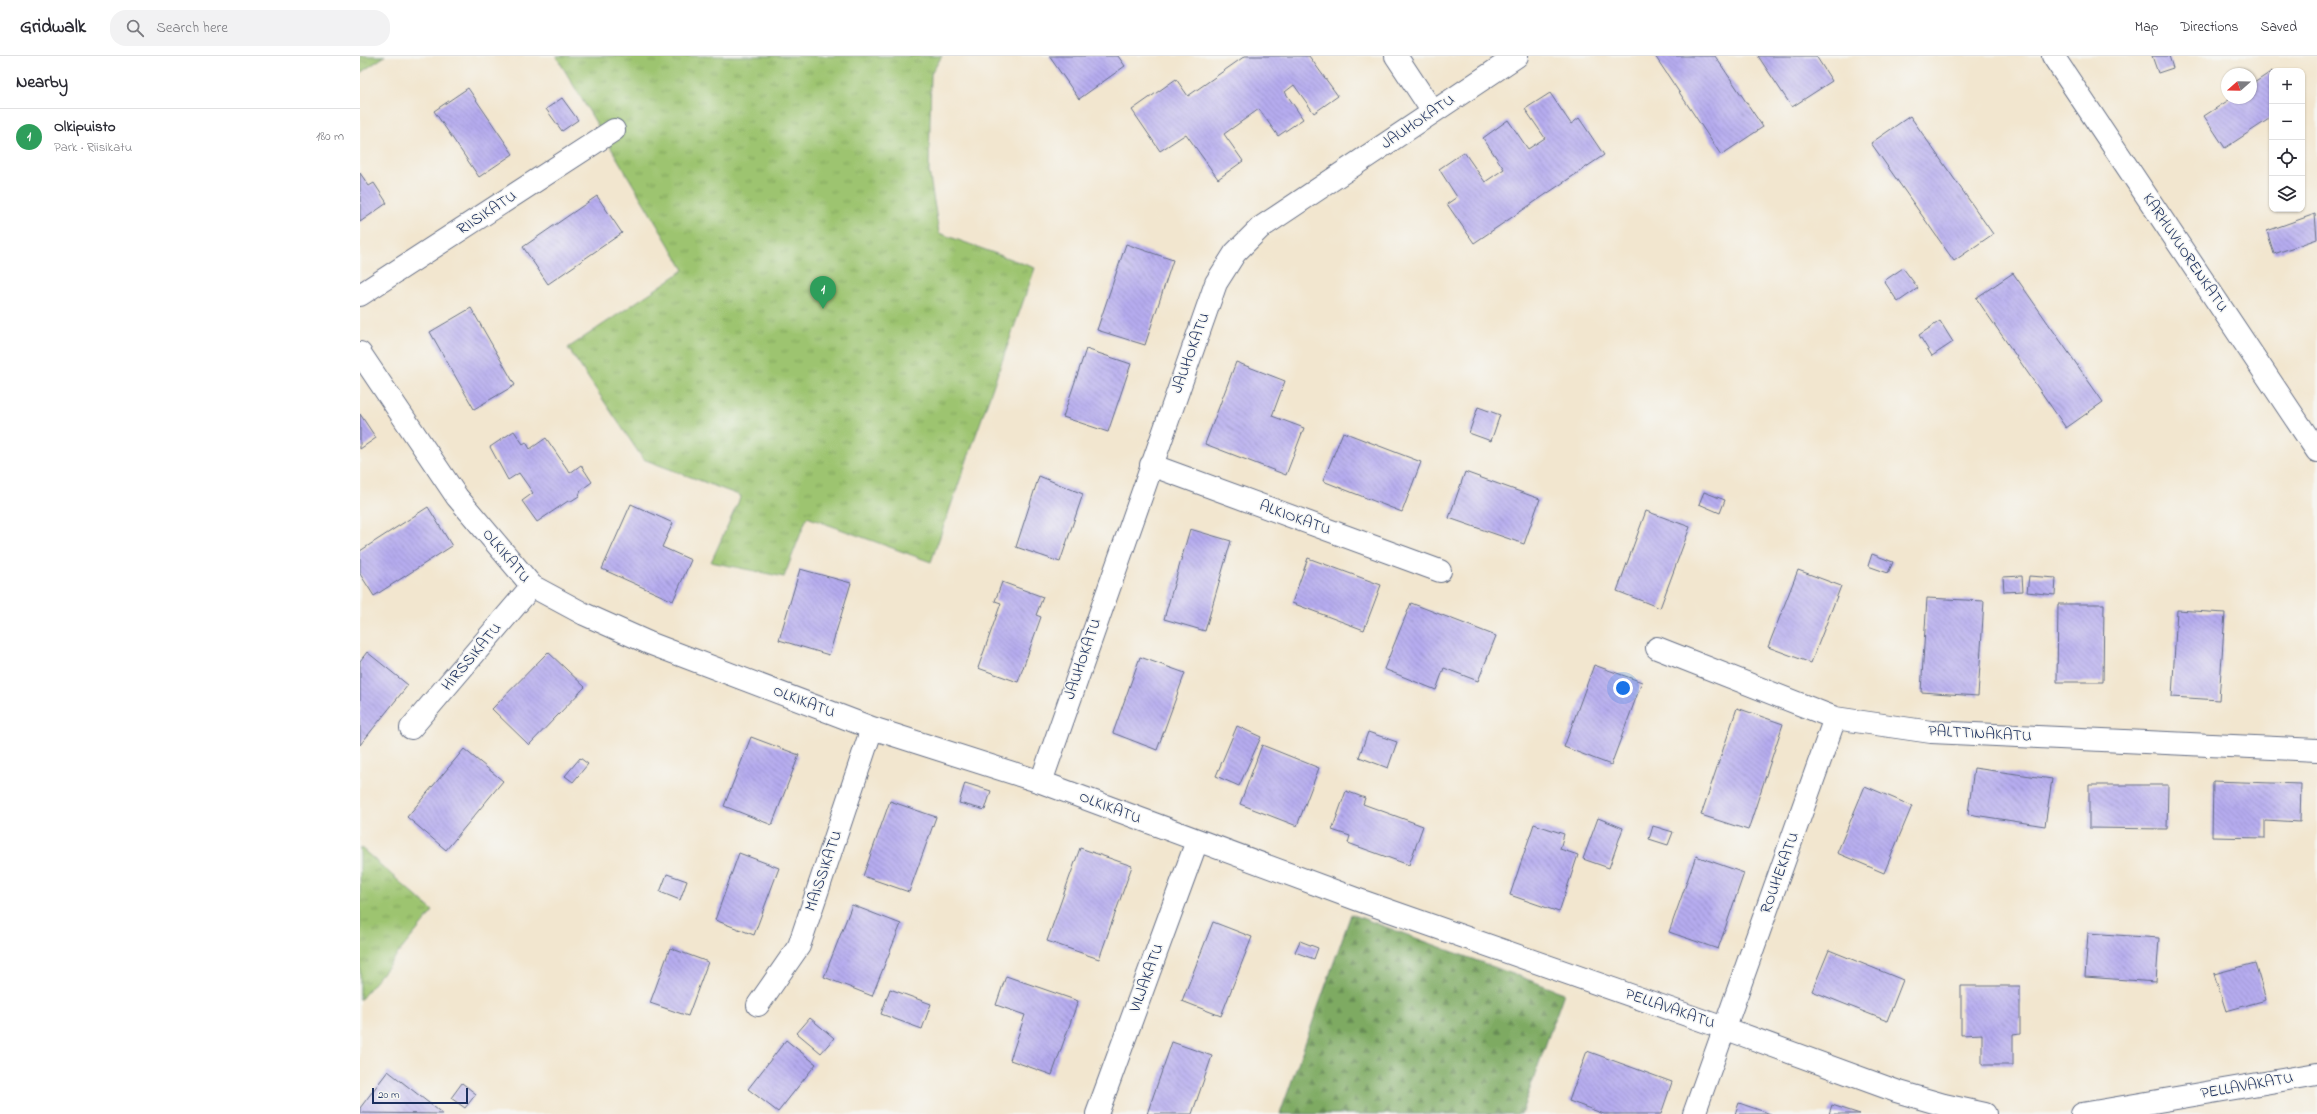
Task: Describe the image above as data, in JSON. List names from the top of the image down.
{
  "streets": {
    "street": [
      "JAUHOKATU",
      "RIISIKATU",
      "KARHUVUORENKATU",
      "ALKIOKATU",
      "OLKIKATU",
      "HIRSSIKATU",
      "PALTTINAKATU",
      "MAISSIKATU",
      "ROUHEKATU",
      "VILJAKATU",
      "PELLAVAKATU"
    ]
  },
  "crossings": [
    ["JAUHOKATU", "ALKIOKATU"],
    ["JAUHOKATU", "OLKIKATU"],
    ["OLKIKATU", "HIRSSIKATU"],
    ["OLKIKATU", "MAISSIKATU"],
    ["OLKIKATU", "VILJAKATU"],
    ["OLKIKATU", "PELLAVAKATU"],
    ["PALTTINAKATU", "ROUHEKATU"],
    ["ROUHEKATU", "PELLAVAKATU"]
  ],
  "scale_bar": "20 m",
  "north": "left",
  "page": {
    "header": "Gridwalk",
    "search": "Search here",
    "nav": ["Map", "Directions", "Saved"],
    "heading": "Nearby",
    "map_buttons": ["+", "−"],
    "list": [
      {
        "mark": "1",
        "name": "Olkipuisto",
        "note": "Park · Riisikatu",
        "value": "180 m"
      }
    ],
    "pins": "1",
    "scale": "20 m"
  }
}
